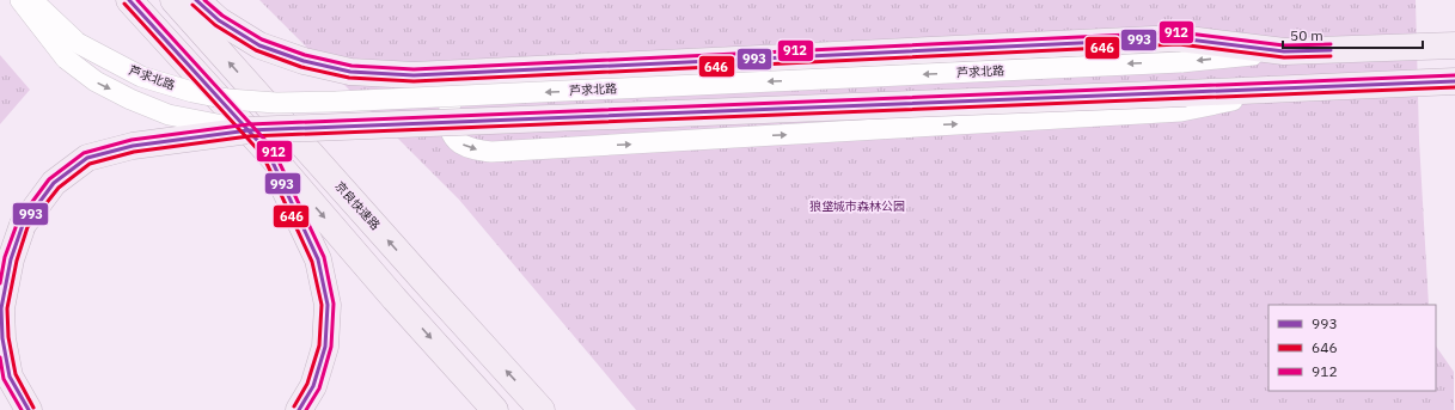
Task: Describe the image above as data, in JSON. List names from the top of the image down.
{
  "streets": {
    "highway": ["京良快速路"],
    "street": ["芦求北路"]
  },
  "parks": ["狼垡城市森林公园"],
  "lines": ["transit line 993", "transit line 912", "transit line 646"],
  "legend": ["993", "646", "912"],
  "scale_bar": "50 m"
}
